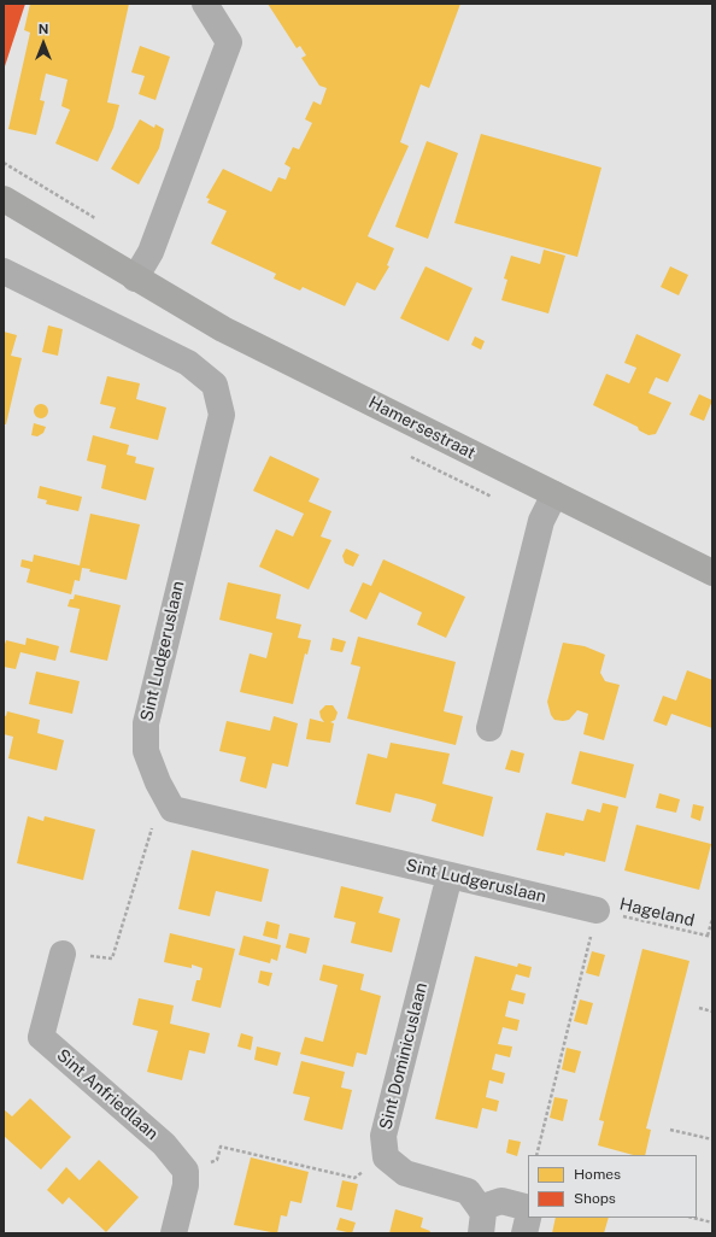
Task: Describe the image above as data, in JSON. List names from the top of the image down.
{
  "streets": {
    "main road": ["Hamersestraat"],
    "street": ["Sint Ludgeruslaan", "Sint Dominicuslaan", "Sint Anfriedlaan"],
    "path": ["Hageland"]
  },
  "crossings": [
    ["Sint Ludgeruslaan", "Hageland"],
    ["Sint Ludgeruslaan", "Sint Dominicuslaan"]
  ],
  "legend": ["Homes", "Shops"],
  "north": "top"
}
